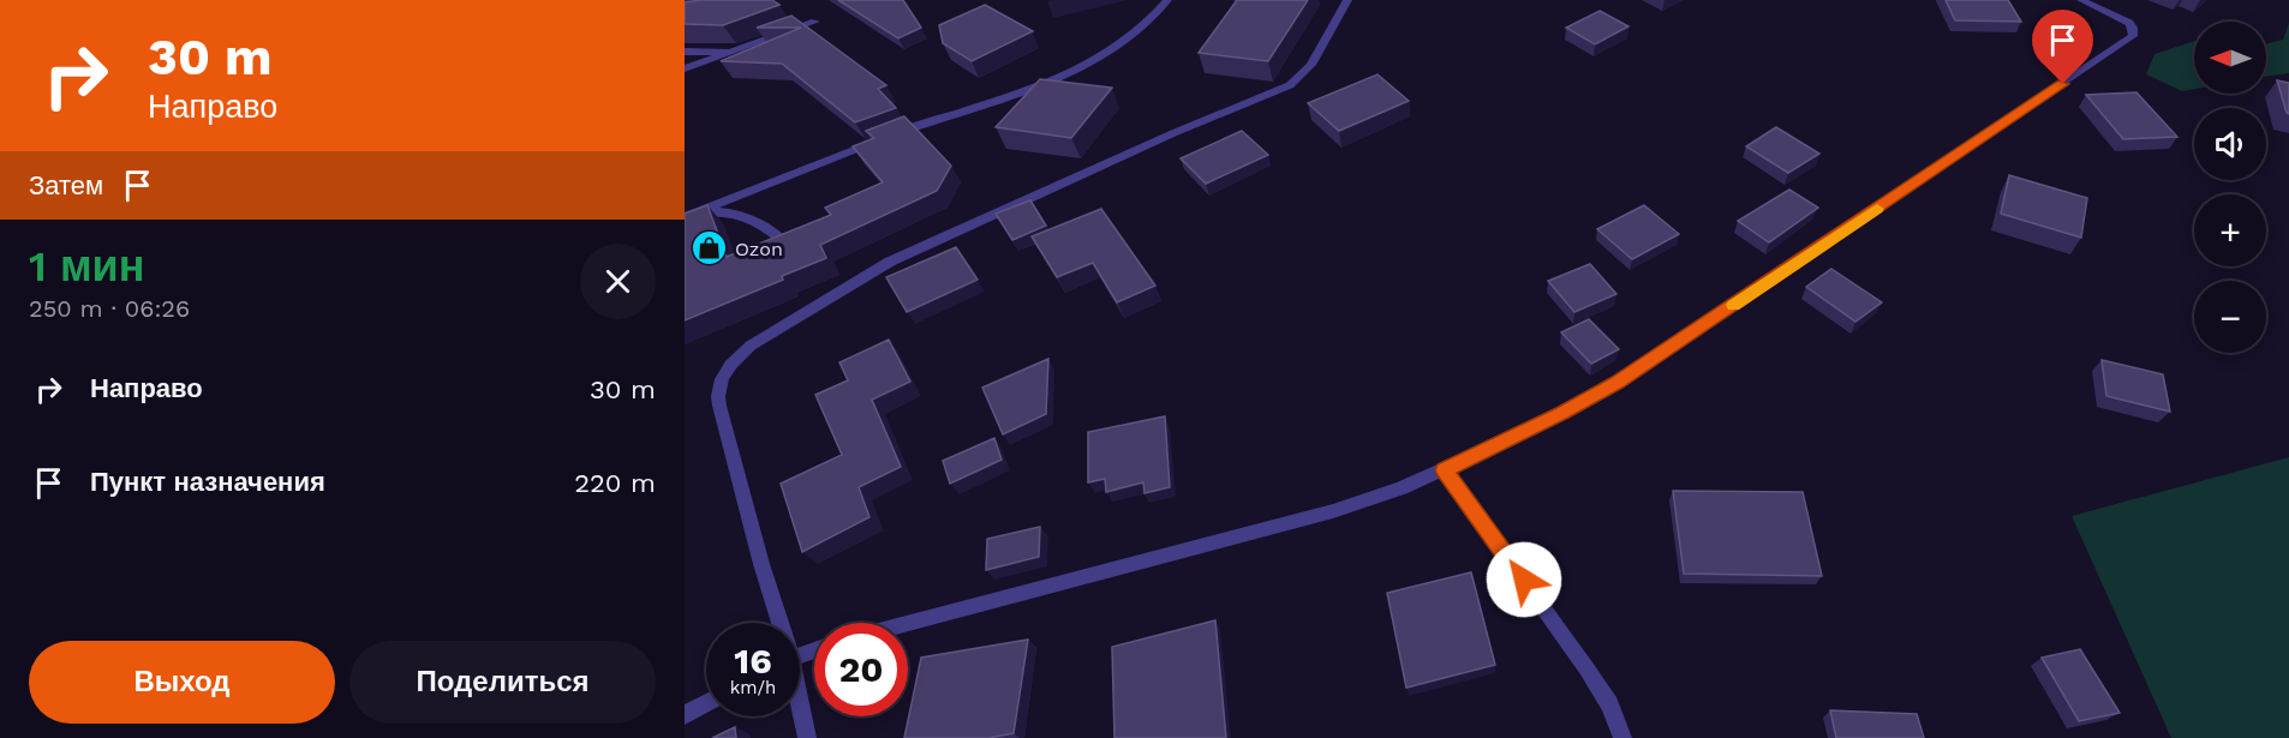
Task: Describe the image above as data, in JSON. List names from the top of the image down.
{
  "places": {
    "shop": ["Ozon"]
  },
  "north": "left",
  "page": {
    "turn": ["30 m", "Направо"],
    "map_buttons": ["+", "−"],
    "then": "Затем",
    "heading": ["1 мин", "250 m · 06:26"],
    "list": [
      {
        "name": "Направо",
        "value": "30 m"
      },
      {
        "name": "Пункт назначения",
        "value": "220 m"
      }
    ],
    "speed": "16 km/h",
    "limit": "20",
    "buttons": ["Выход", "Поделиться"]
  }
}
